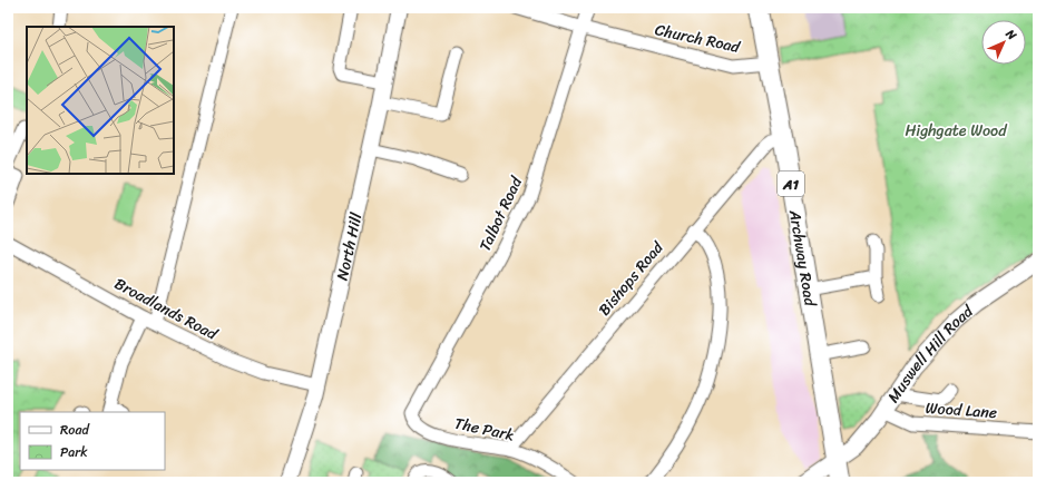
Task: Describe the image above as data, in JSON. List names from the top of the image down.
{
  "streets": {
    "highway": ["A1", "Archway Road"],
    "main road": ["North Hill", "Muswell Hill Road"],
    "street": [
      "Church Road",
      "Talbot Road",
      "Bishops Road",
      "Broadlands Road",
      "Wood Lane",
      "The Park"
    ]
  },
  "crossings": [
    ["Church Road", "Talbot Road"],
    ["Church Road", "Archway Road"],
    ["Talbot Road", "The Park"],
    ["North Hill", "Broadlands Road"],
    ["Archway Road", "Bishops Road"],
    ["Archway Road", "Muswell Hill Road"],
    ["Bishops Road", "The Park"],
    ["Muswell Hill Road", "Wood Lane"]
  ],
  "parks": ["Highgate Wood"],
  "legend": ["Road", "Park"],
  "north": "top right"
}
